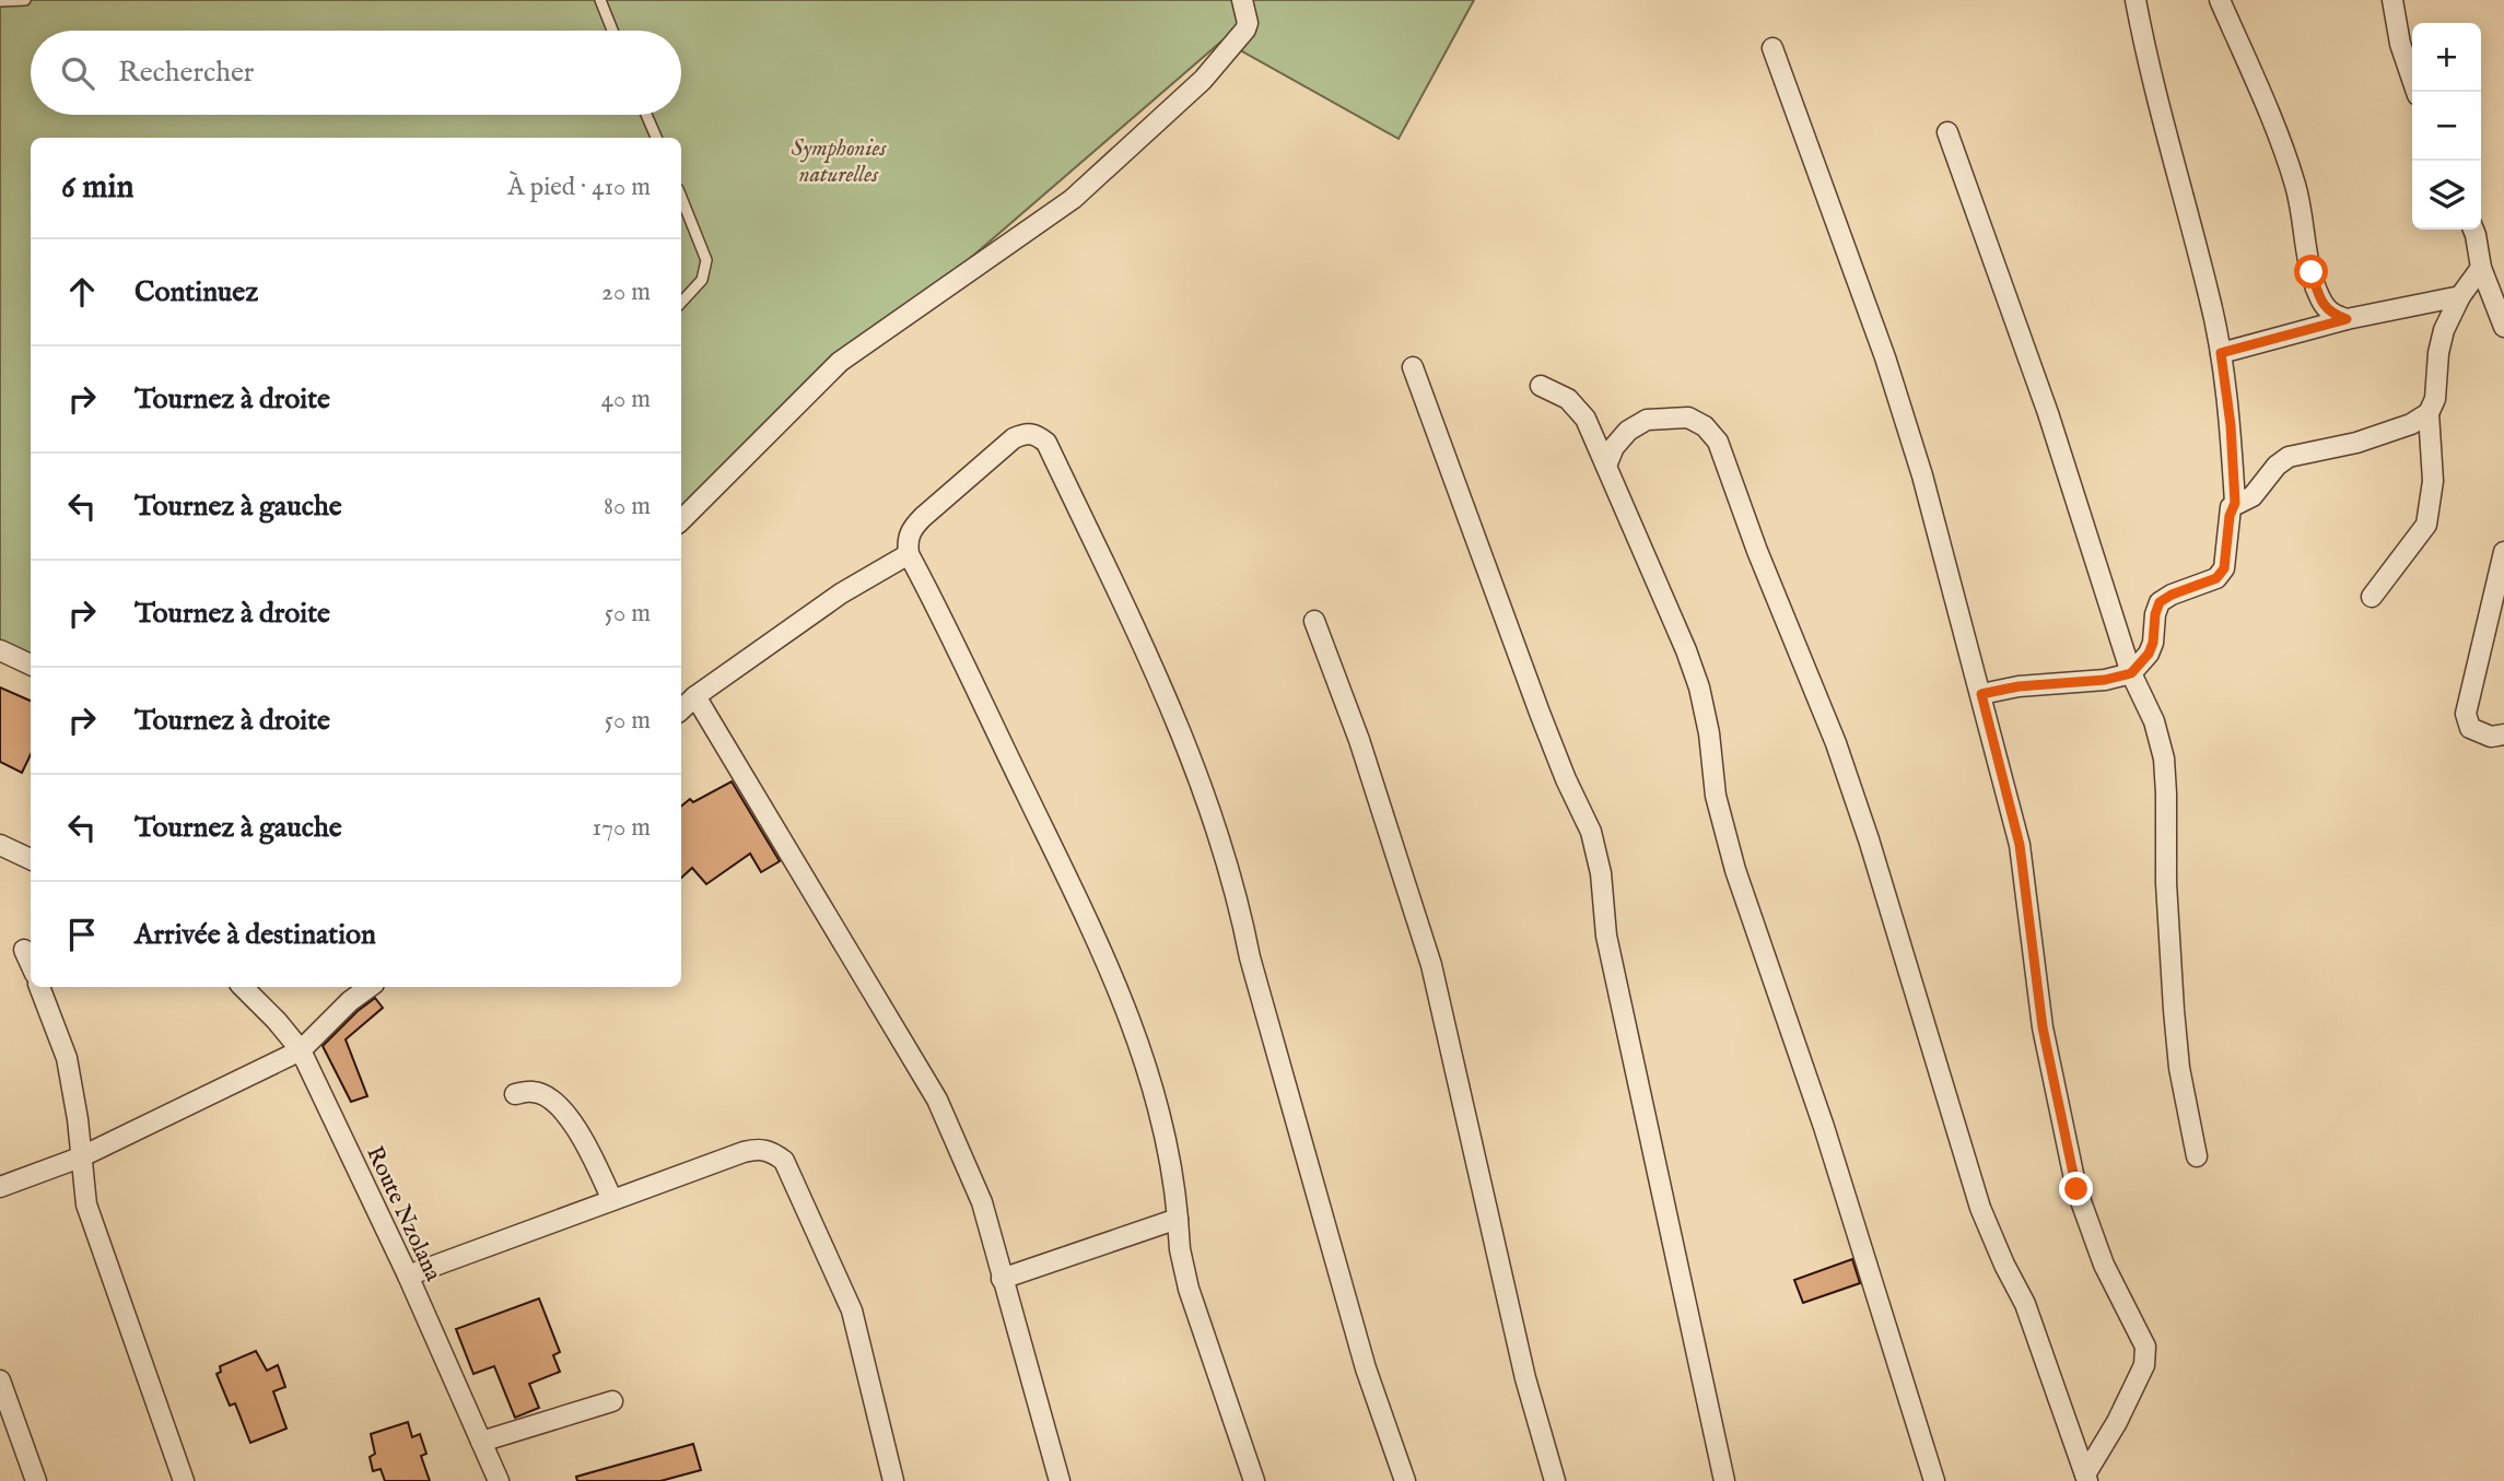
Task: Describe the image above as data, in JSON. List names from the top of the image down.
{
  "streets": {
    "street": ["Route Nzolana"]
  },
  "parks": ["Symphonies naturelles"],
  "page": {
    "map_buttons": ["+", "−"],
    "search": "Rechercher",
    "heading": ["6 min", "À pied · 410 m"],
    "list": [
      ["Continuez", "20 m"],
      ["Tournez à droite", "40 m"],
      ["Tournez à gauche", "80 m"],
      ["Tournez à droite", "50 m"],
      ["Tournez à droite", "50 m"],
      ["Tournez à gauche", "170 m"],
      "Arrivée à destination"
    ]
  }
}
